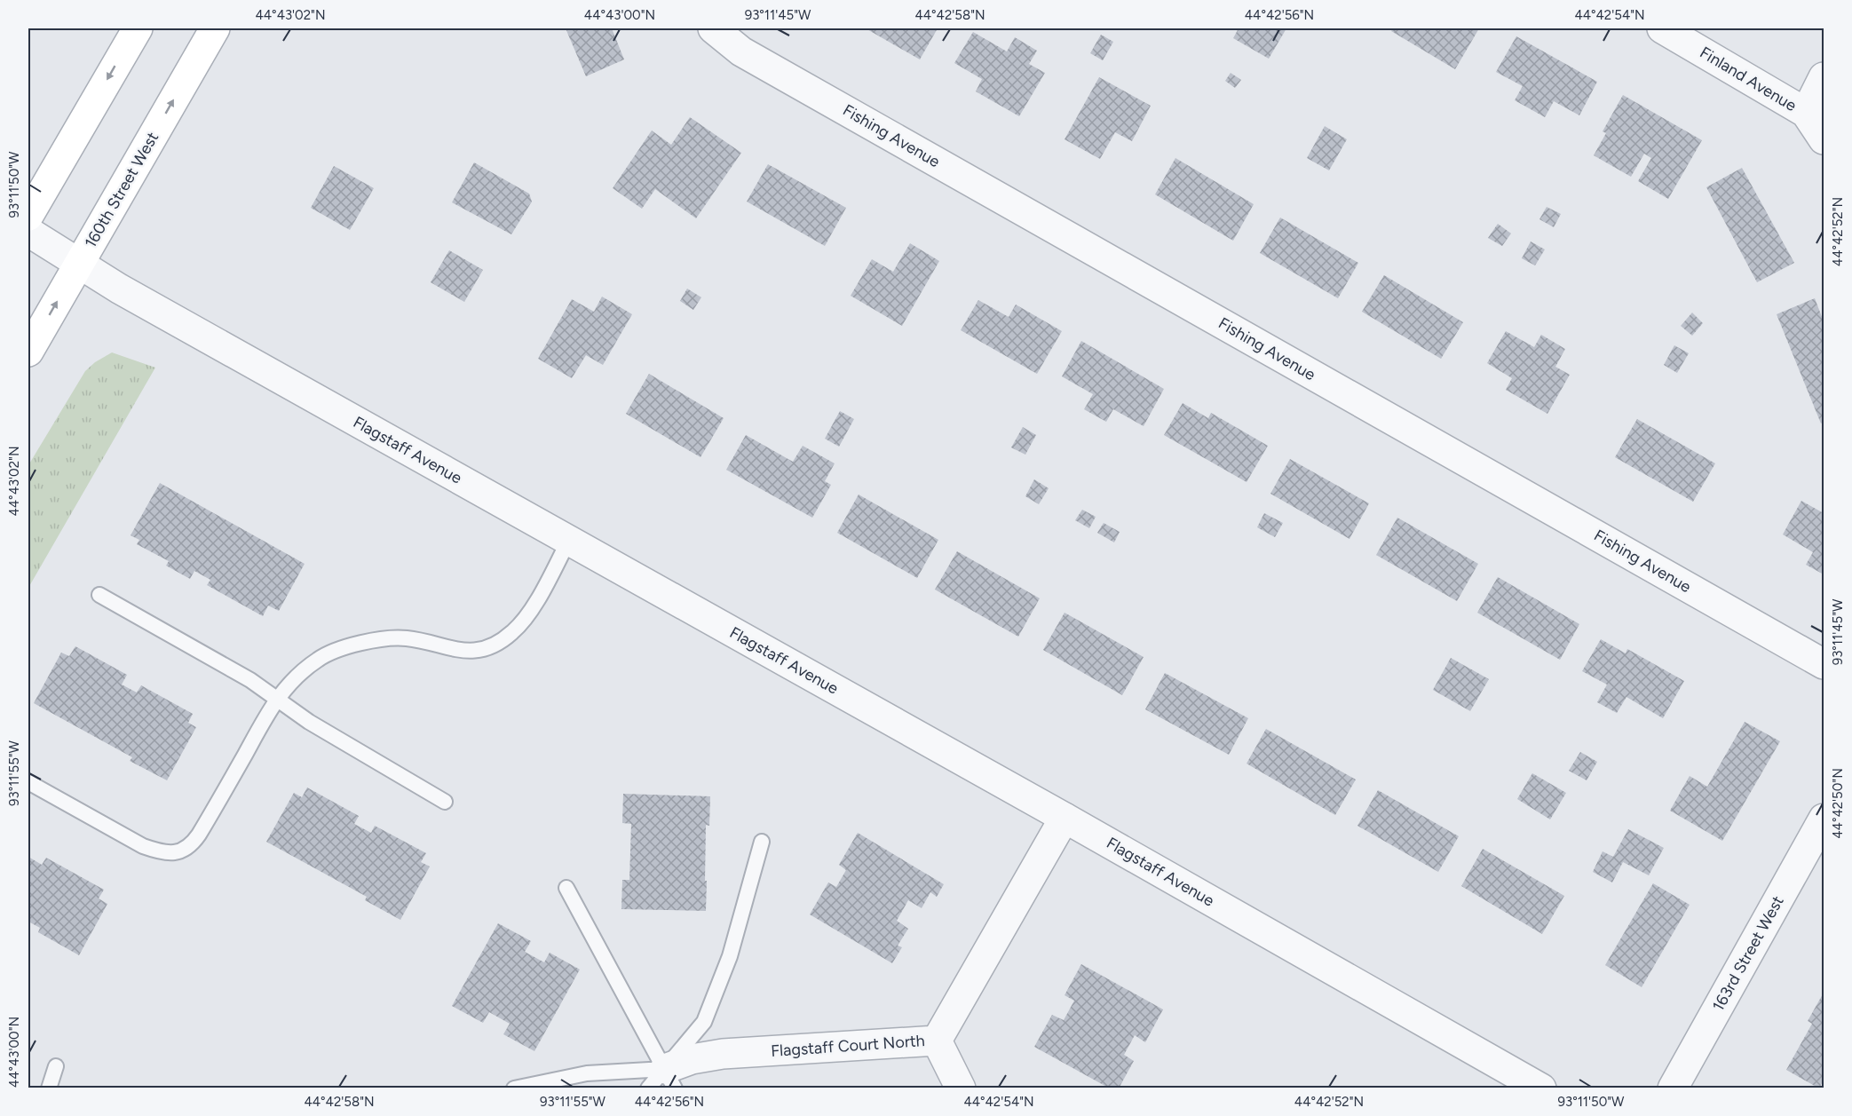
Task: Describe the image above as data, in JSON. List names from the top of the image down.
{
  "streets": {
    "main road": ["160th Street West"],
    "street": [
      "Finland Avenue",
      "Fishing Avenue",
      "Flagstaff Avenue",
      "163rd Street West",
      "Flagstaff Court North"
    ]
  },
  "crossings": [
    ["160th Street West", "Flagstaff Avenue"],
    ["Flagstaff Avenue", "Flagstaff Court North"]
  ],
  "coordinates": [
    "44°43'02\"N",
    "44°43'00\"N",
    "93°11'45\"W",
    "44°42'58\"N",
    "44°42'56\"N",
    "44°42'54\"N",
    "93°11'50\"W",
    "44°42'52\"N",
    "93°11'55\"W",
    "44°42'50\"N"
  ]
}
